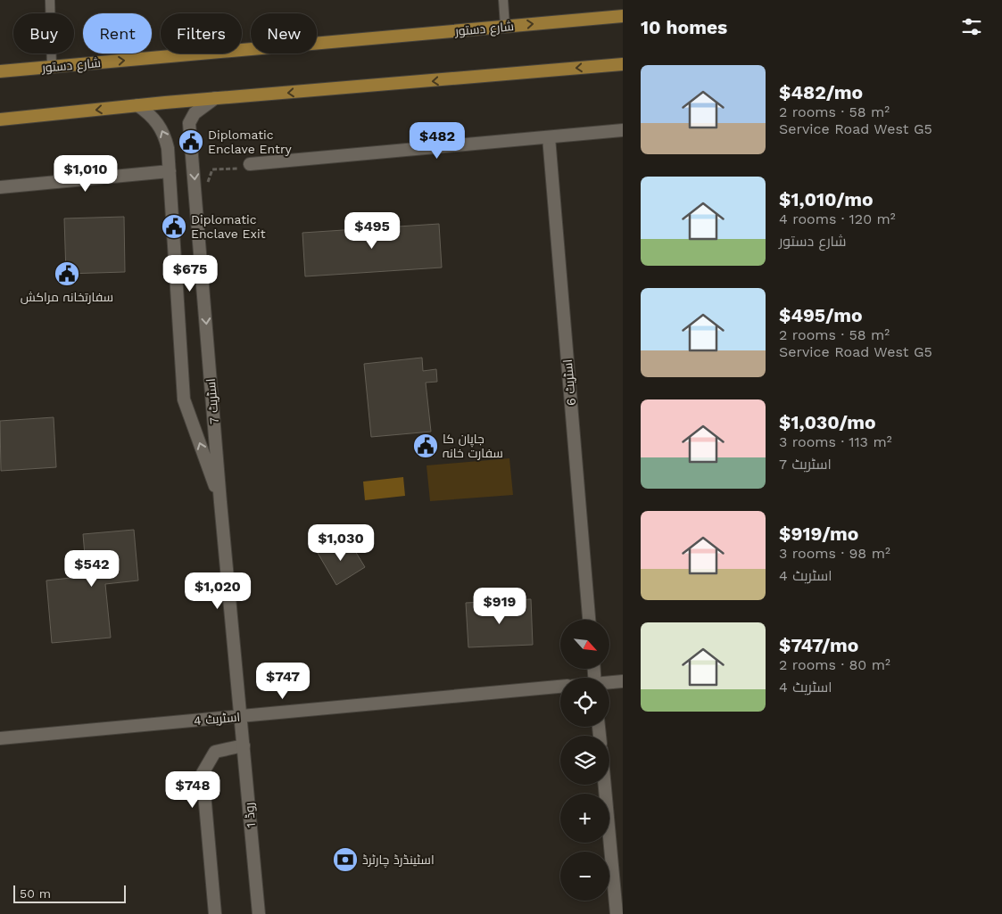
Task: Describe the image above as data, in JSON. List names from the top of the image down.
{
  "streets": {
    "main road": ["شارع دستور"],
    "street": [
      "اسٹریٹ 6",
      "اسٹریٹ 7",
      "اسٹریٹ 4",
      "روڈ 1"
    ]
  },
  "crossings": [
    ["اسٹریٹ 7", "اسٹریٹ 4"],
    ["اسٹریٹ 7", "روڈ 1"],
    ["اسٹریٹ 4", "روڈ 1"]
  ],
  "places": {
    "public building": [
      "Diplomatic Enclave Entry",
      "Diplomatic Enclave Exit",
      "سفارتخانہ مراکش",
      "جاپان کا سفارت خانہ"
    ],
    "bank": ["اسٹینڈرڈ چارٹرڈ"]
  },
  "scale_bar": "50 m",
  "north": "bottom right",
  "page": {
    "heading": "10 homes",
    "chip": [
      "Buy",
      "Rent",
      "Filters",
      "New"
    ],
    "list": [
      {
        "name": "$482/mo",
        "note": "2 rooms · 58 m² · Service Road West G5"
      },
      {
        "name": "$1,010/mo",
        "note": "4 rooms · 120 m² · شارع دستور"
      },
      {
        "name": "$495/mo",
        "note": "2 rooms · 58 m² · Service Road West G5"
      },
      {
        "name": "$1,030/mo",
        "note": "3 rooms · 113 m² · اسٹریٹ 7"
      },
      {
        "name": "$919/mo",
        "note": "3 rooms · 98 m² · اسٹریٹ 4"
      },
      {
        "name": "$747/mo",
        "note": "2 rooms · 80 m² · اسٹریٹ 4"
      }
    ],
    "price": [
      "$482",
      "$1,010",
      "$495",
      "$675",
      "$1,030",
      "$542",
      "$1,020",
      "$919",
      "$747",
      "$748"
    ],
    "map_buttons": ["+", "−"],
    "scale": "50 m"
  }
}
